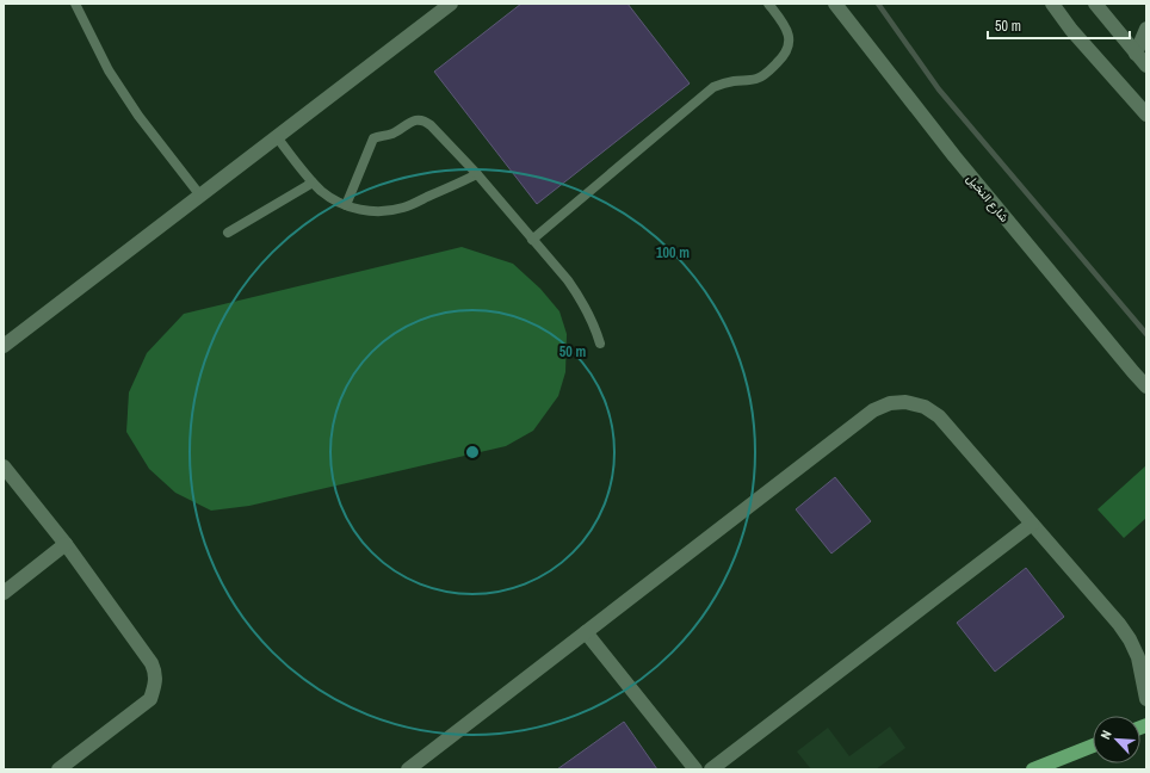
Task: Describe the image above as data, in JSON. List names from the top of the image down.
{
  "streets": {
    "street": ["شارع النخيل"]
  },
  "scale_bar": "50 m",
  "north": "top left",
  "rings": ["100 m", "50 m"]
}
